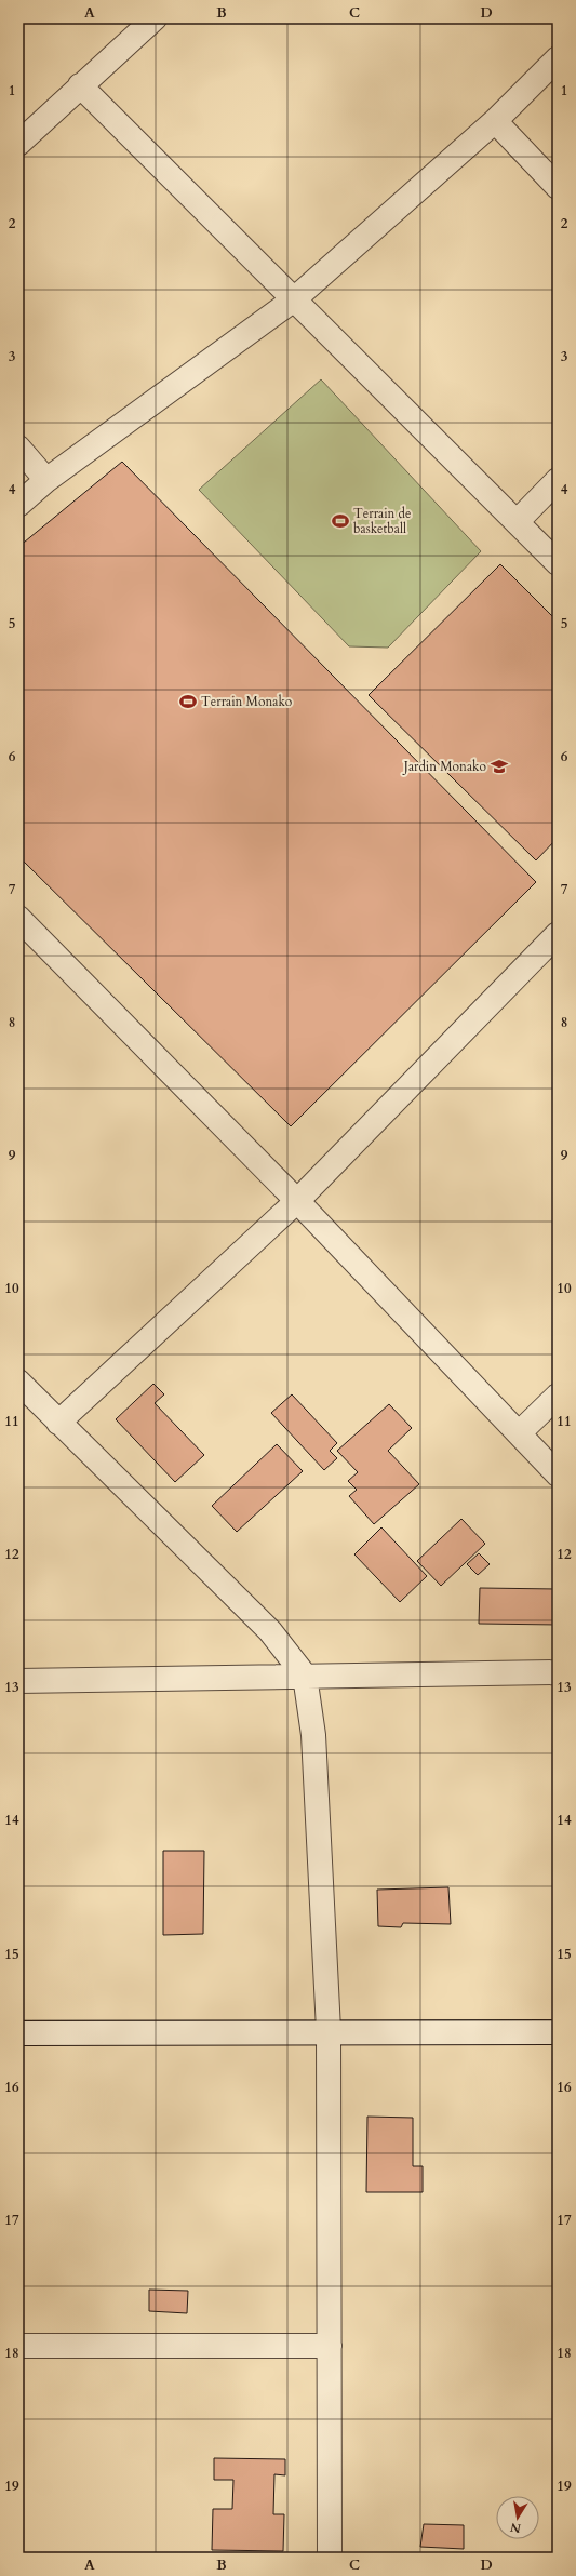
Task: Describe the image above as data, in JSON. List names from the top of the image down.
{
  "places": {
    "sports": ["Terrain de basketball", "Terrain Monako"],
    "school or university": ["Jardin Monako"]
  },
  "north": "bottom",
  "grid": {
    "columns": [
      "A",
      "B",
      "C",
      "D"
    ],
    "rows": [
      "1",
      "2",
      "3",
      "4",
      "5",
      "6",
      "7",
      "8",
      "9",
      "10",
      "11",
      "12",
      "13",
      "14",
      "15",
      "16",
      "17",
      "18",
      "19"
    ]
  }
}
